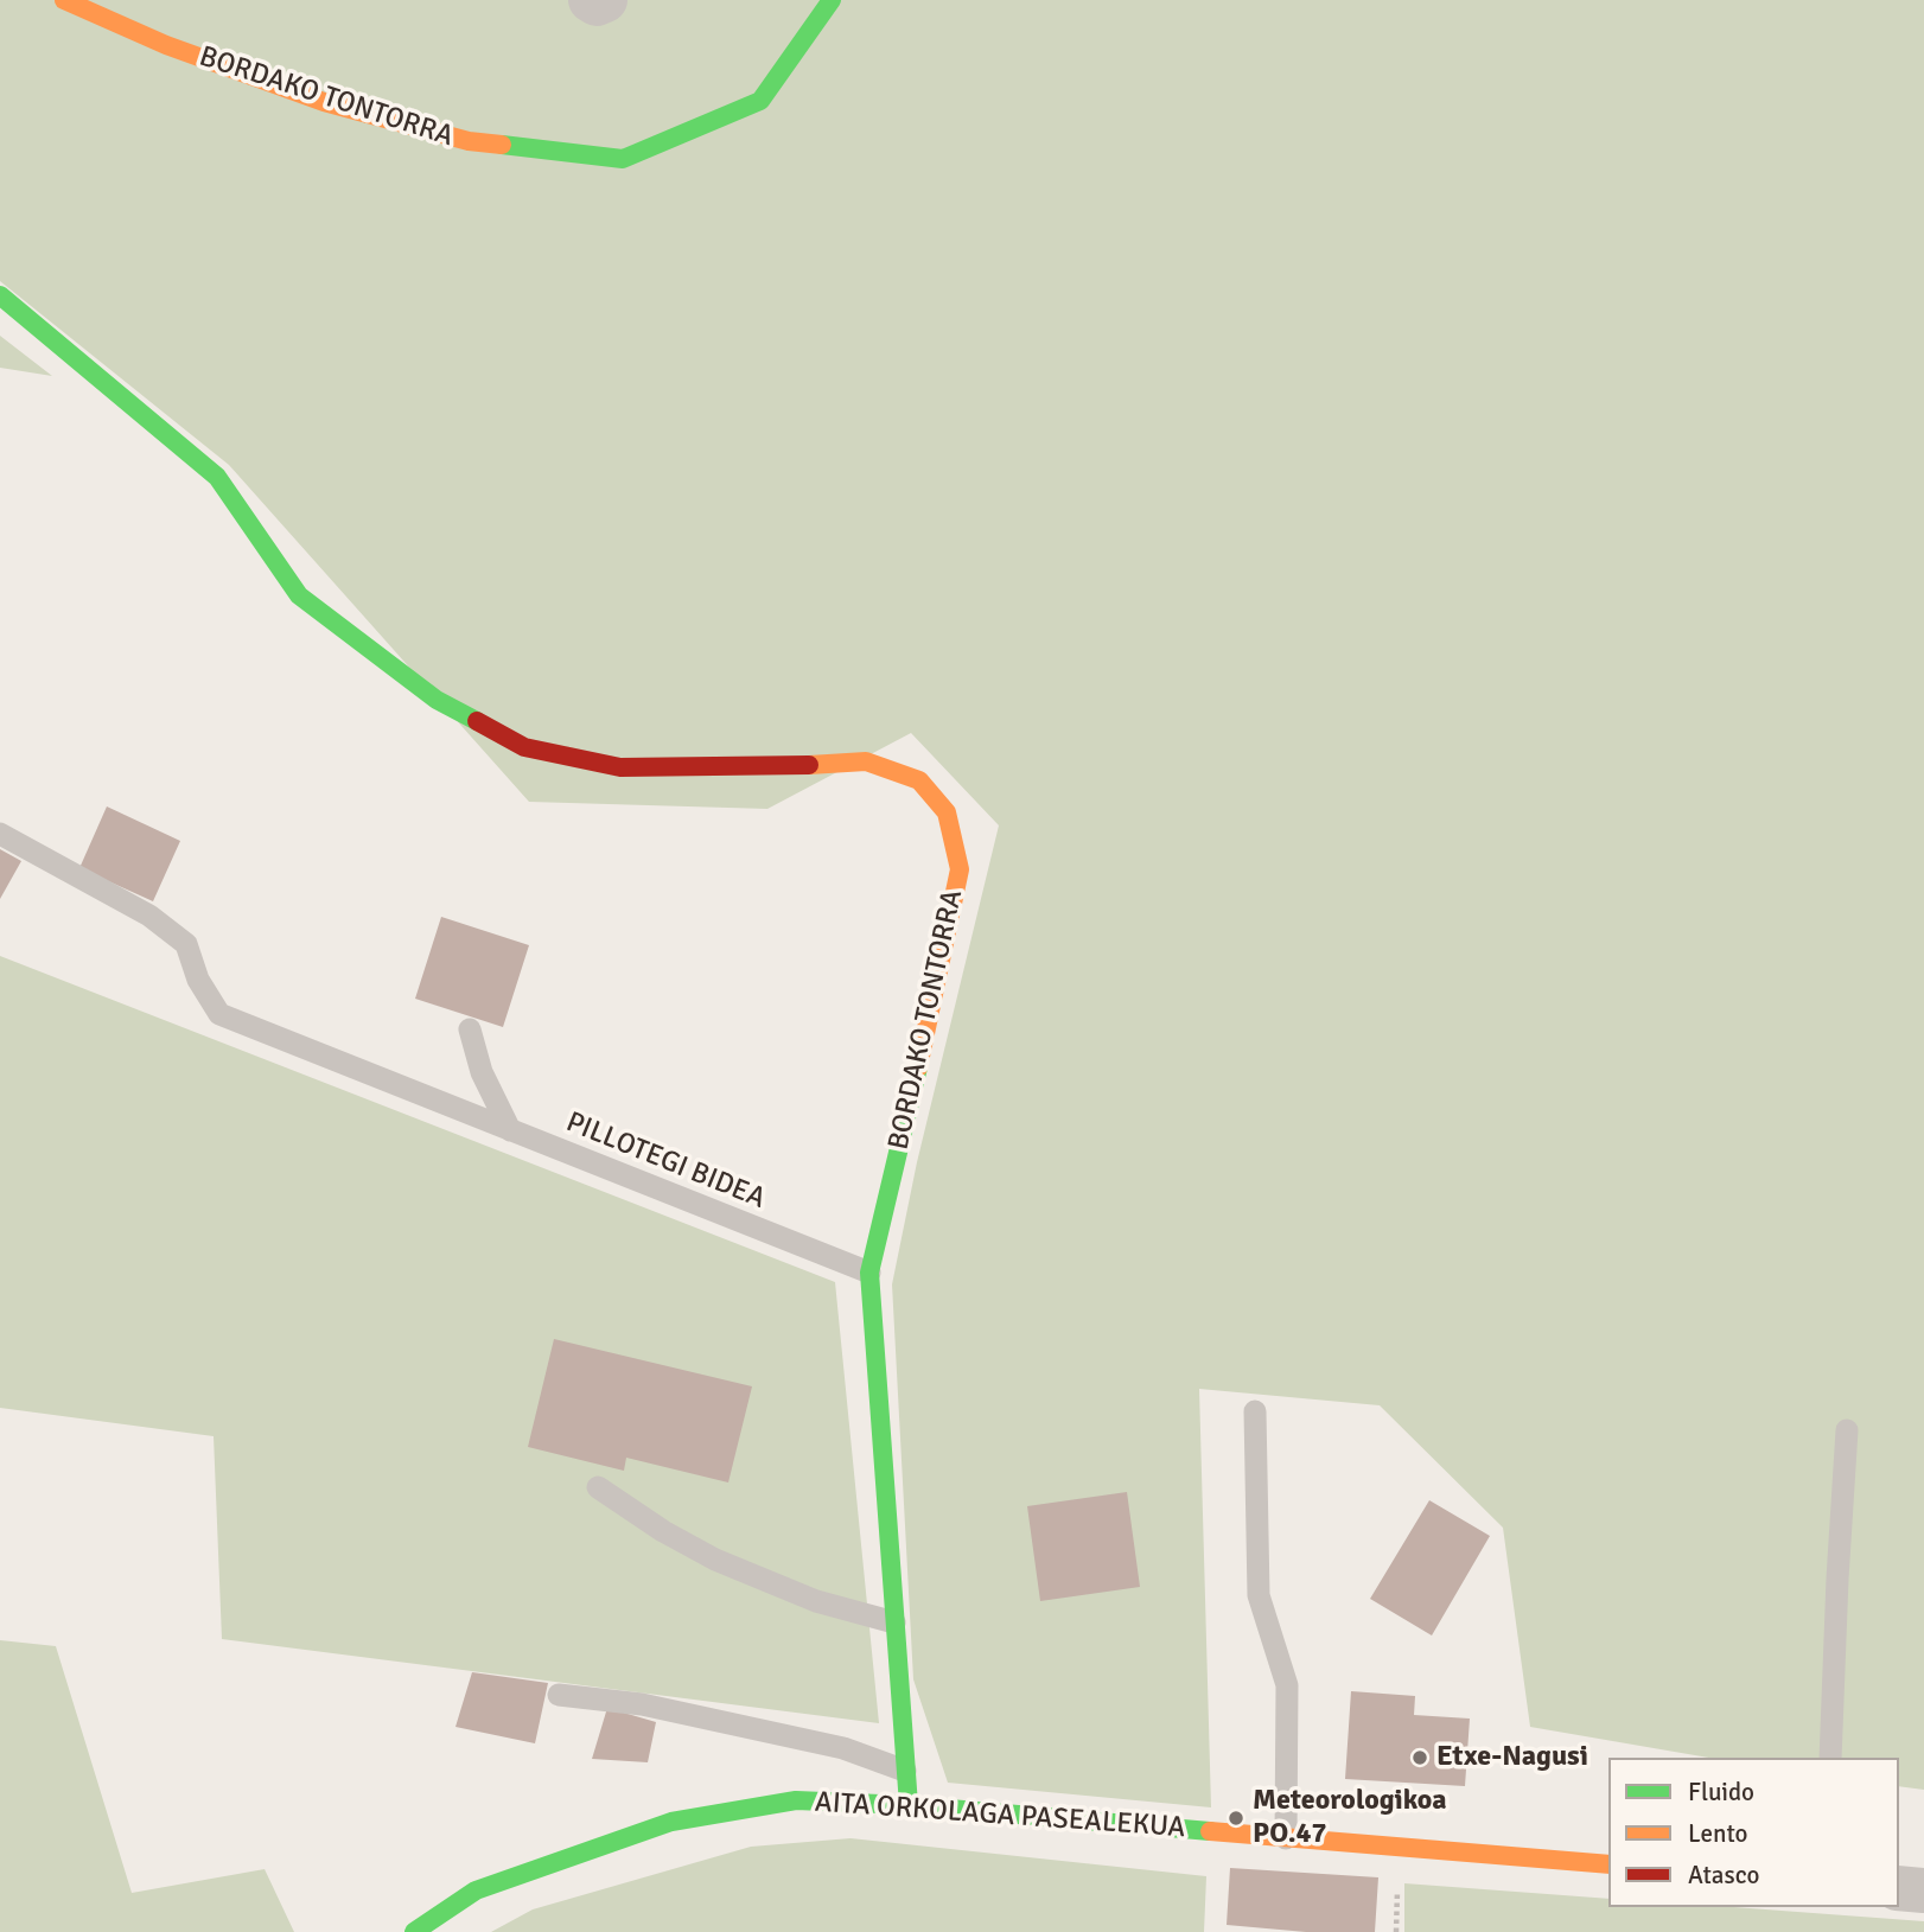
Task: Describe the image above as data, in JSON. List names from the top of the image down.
{
  "streets": {
    "street": ["BORDAKO TONTORRA", "AITA ORKOLAGA PASEALEKUA"],
    "lane": ["PILLOTEGI BIDEA"]
  },
  "crossings": [
    ["BORDAKO TONTORRA", "PILLOTEGI BIDEA"]
  ],
  "places": ["Etxe-Nagusi", "Meteorologikoa PO.47"],
  "legend": ["Fluido", "Lento", "Atasco"]
}
